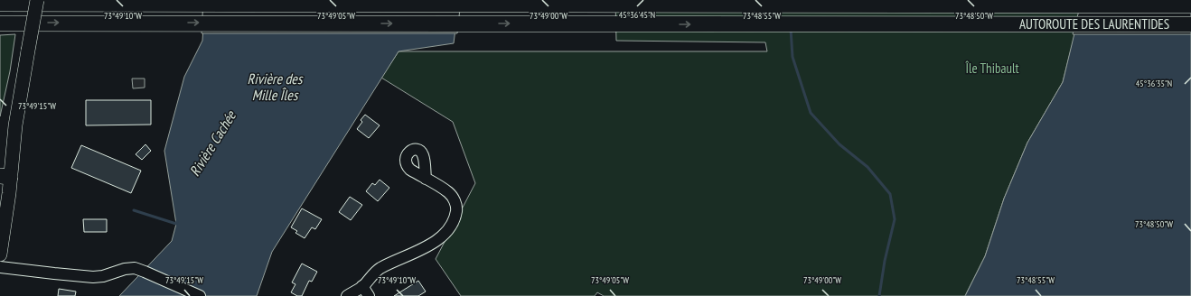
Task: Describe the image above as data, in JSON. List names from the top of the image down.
{
  "streets": {
    "highway": ["AUTOROUTE DES LAURENTIDES"]
  },
  "water": ["Rivière des Mille Îles", "Rivière Cachée"],
  "parks": ["Île Thibault"],
  "coordinates": [
    "45°36'45\"N",
    "73°48'55\"W",
    "73°49'10\"W",
    "73°49'05\"W",
    "73°49'00\"W",
    "73°48'50\"W",
    "45°36'35\"N",
    "73°49'15\"W"
  ]
}
